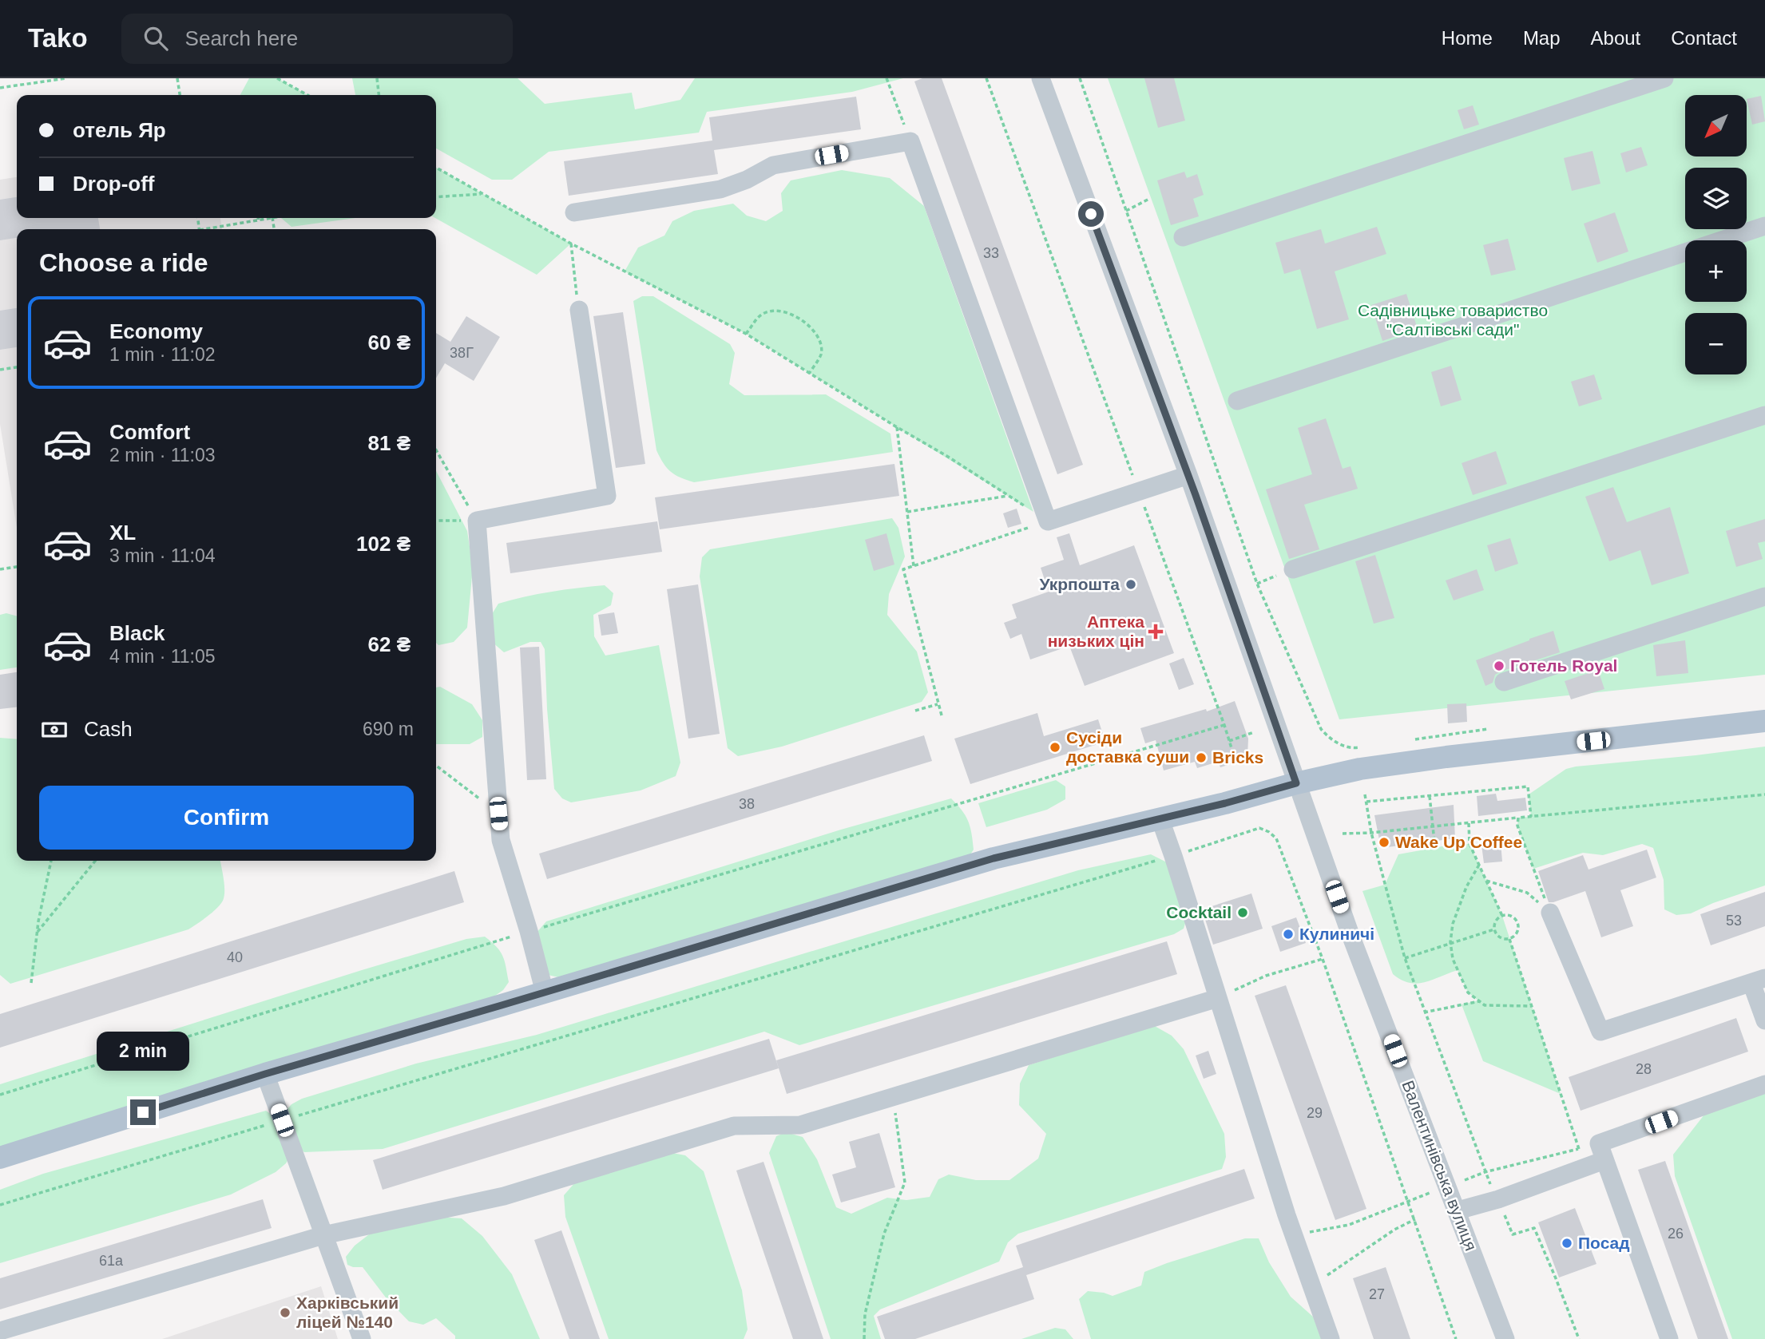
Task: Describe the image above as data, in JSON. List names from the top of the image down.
{
  "streets": {
    "street": ["Валентинівська вулиця"]
  },
  "parks": ["Садівницьке товариство \"Салтівські сади\""],
  "places": {
    "other": [
      "Укрпошта",
      "Готель Royal",
      "Сусіди доставка суши",
      "Bricks",
      "Wake Up Coffee",
      "Cocktail",
      "Кулиничі",
      "Посад",
      "Харківський ліцей №140"
    ],
    "health": ["Аптека низьких цін"]
  },
  "house_numbers": [
    "33",
    "38Г",
    "38",
    "53",
    "40",
    "28",
    "29",
    "26",
    "61а",
    "27"
  ],
  "north": "bottom left",
  "page": {
    "header": "Tako",
    "search": "Search here",
    "nav": [
      "Home",
      "Map",
      "About",
      "Contact"
    ],
    "map_buttons": ["+", "−"],
    "banner": ["отель Яр", "Drop-off"],
    "heading": "Choose a ride",
    "list": [
      {
        "name": "Economy",
        "note": "1 min · 11:02",
        "value": "60 ₴"
      },
      {
        "name": "Comfort",
        "note": "2 min · 11:03",
        "value": "81 ₴"
      },
      {
        "name": "XL",
        "note": "3 min · 11:04",
        "value": "102 ₴"
      },
      {
        "name": "Black",
        "note": "4 min · 11:05",
        "value": "62 ₴"
      }
    ],
    "pay": ["Cash", "690 m"],
    "buttons": "Confirm",
    "bubble": "2 min"
  }
}
